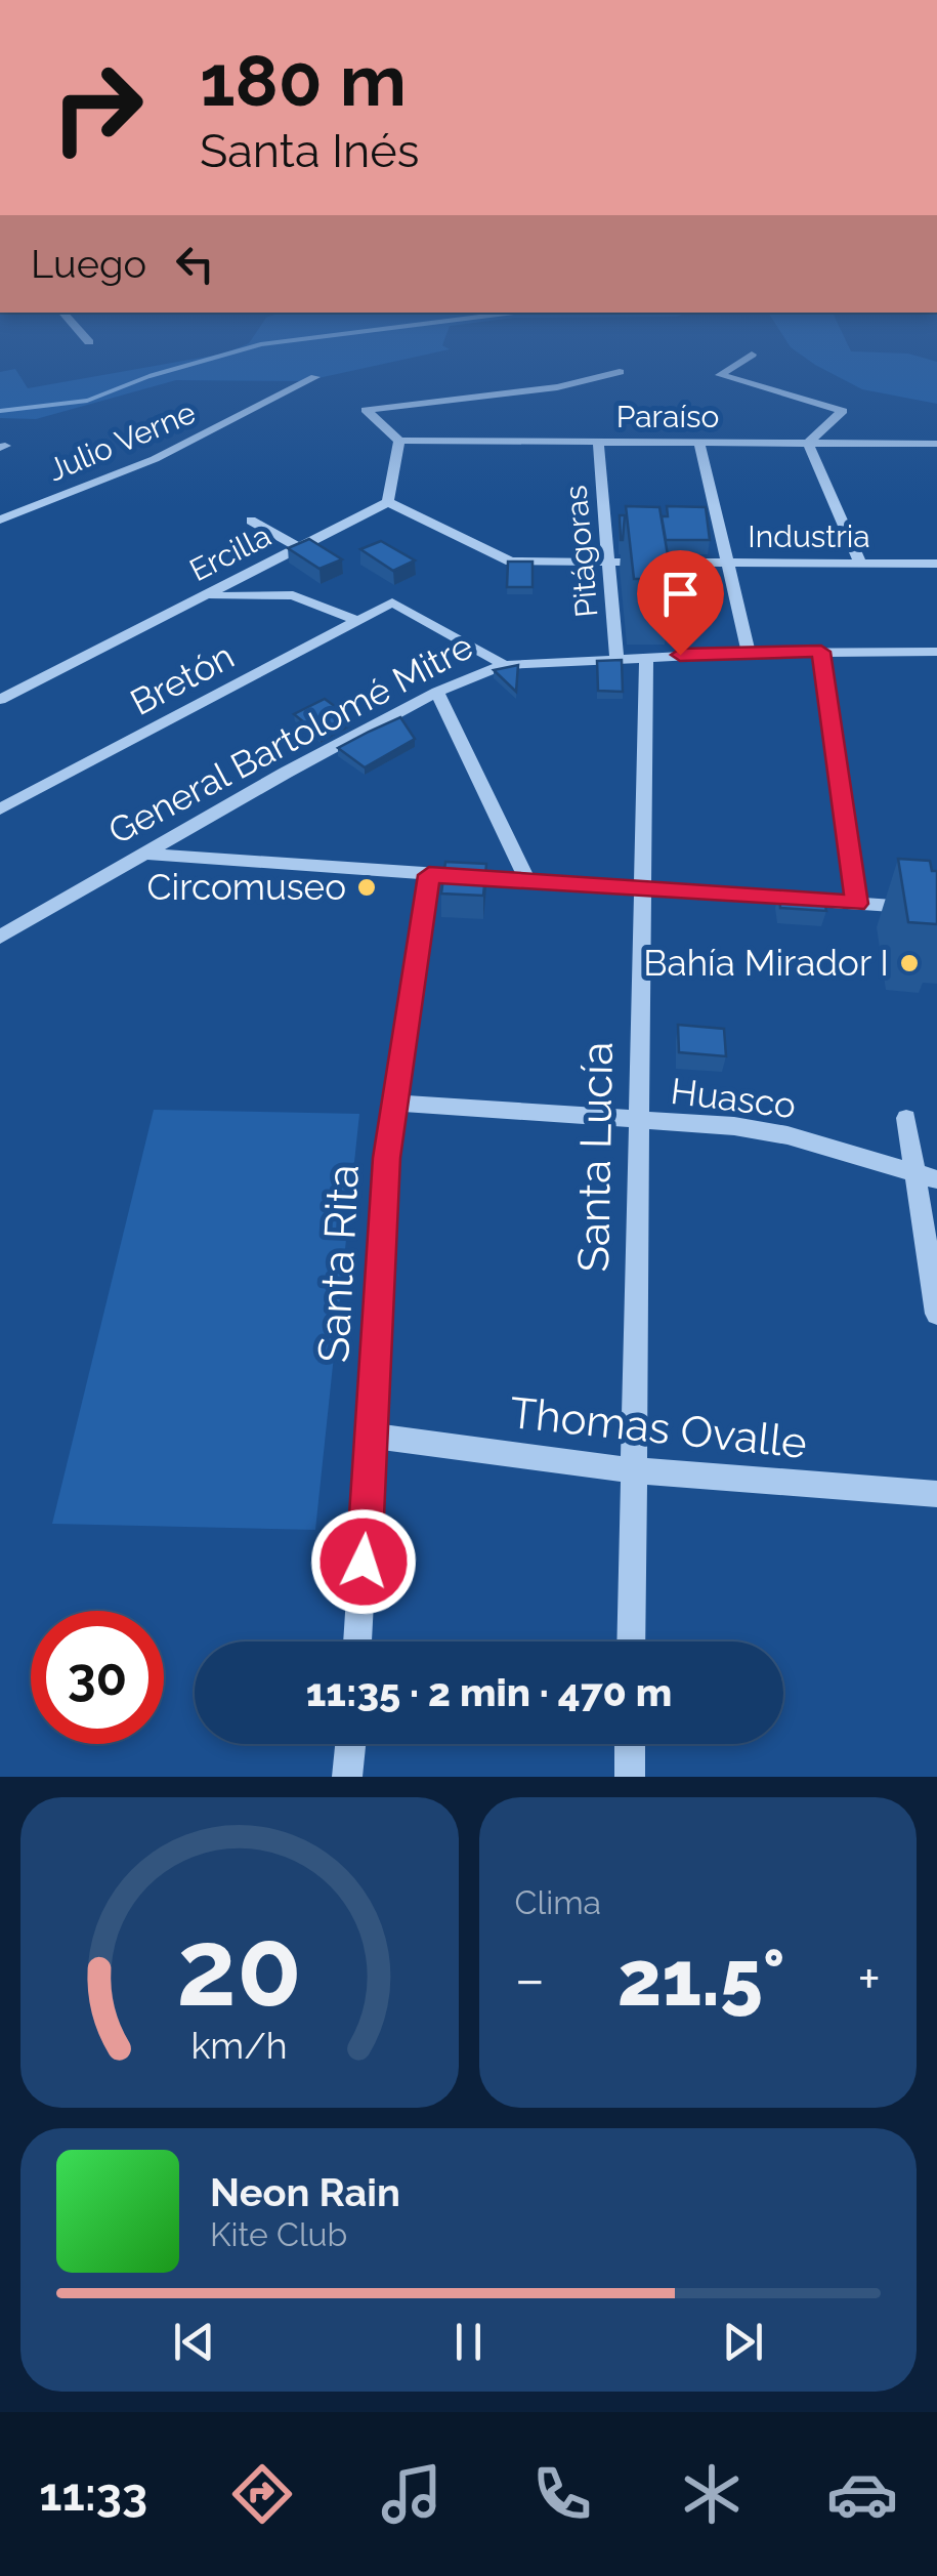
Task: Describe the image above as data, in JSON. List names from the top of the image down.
{
  "streets": {
    "street": [
      "Paraíso",
      "Julio Verne",
      "Industria",
      "Pitágoras",
      "Ercilla",
      "Bretón",
      "General Bartolomé Mitre",
      "Huasco",
      "Santa Lucía",
      "Santa Rita",
      "Thomas Ovalle"
    ]
  },
  "crossings": [
    ["Paraíso", "Pitágoras"],
    ["Industria", "Pitágoras"],
    ["Industria", "Ercilla"],
    ["Pitágoras", "General Bartolomé Mitre"],
    ["Bretón", "General Bartolomé Mitre"],
    ["General Bartolomé Mitre", "Santa Lucía"],
    ["Huasco", "Santa Lucía"],
    ["Huasco", "Santa Rita"],
    ["Santa Lucía", "Thomas Ovalle"],
    ["Santa Rita", "Thomas Ovalle"]
  ],
  "places": ["Circomuseo", "Bahía Mirador I"],
  "page": {
    "turn": ["180 m", "Santa Inés"],
    "then": "Luego",
    "limit": "30",
    "trip": "11:35 · 2 min · 470 m",
    "tile": "Clima",
    "heat": ["−", "21.5°", "+"],
    "song": ["Neon Rain", "Kite Club"],
    "tabs": "11:33",
    "gauge": ["20", "km/h"]
  }
}
